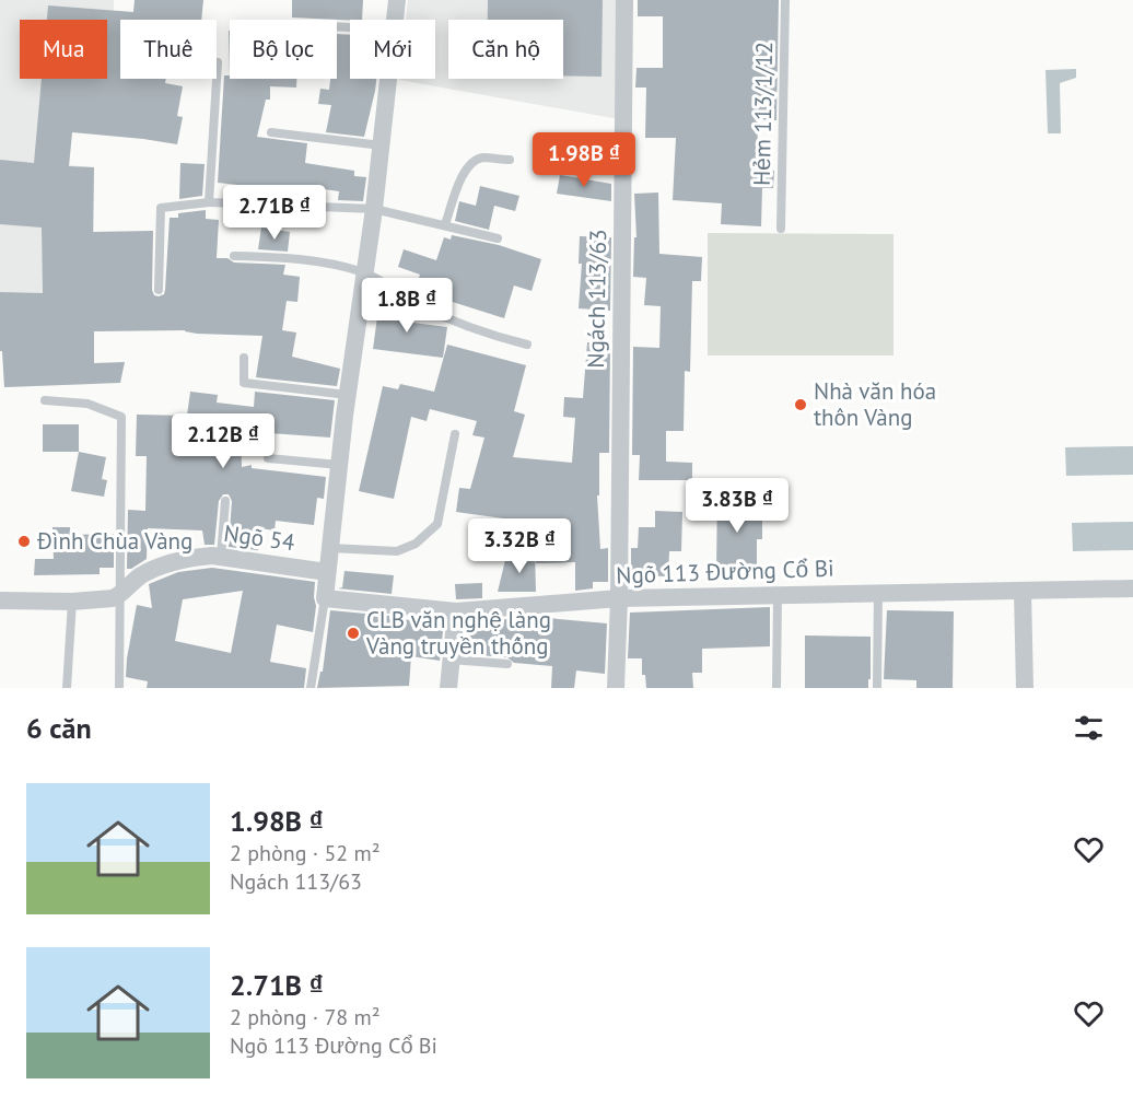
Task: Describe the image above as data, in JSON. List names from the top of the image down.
{
  "streets": {
    "street": ["Ngách 113/63", "Ngõ 54", "Ngõ 113 Đường Cổ Bi"],
    "lane": ["Hẻm 113/1/12"]
  },
  "crossings": [
    ["Ngách 113/63", "Ngõ 113 Đường Cổ Bi"]
  ],
  "places": ["Nhà văn hóa thôn Vàng", "Đình Chùa Vàng", "CLB văn nghệ làng Vàng truyền thống"],
  "page": {
    "chip": [
      "Mua",
      "Thuê",
      "Bộ lọc",
      "Mới",
      "Căn hộ"
    ],
    "price": [
      "1.98B ₫",
      "2.71B ₫",
      "1.8B ₫",
      "2.12B ₫",
      "3.83B ₫",
      "3.32B ₫"
    ],
    "heading": "6 căn",
    "list": [
      {
        "name": "1.98B ₫",
        "note": "2 phòng · 52 m² · Ngách 113/63"
      },
      {
        "name": "2.71B ₫",
        "note": "2 phòng · 78 m² · Ngõ 113 Đường Cổ Bi"
      }
    ]
  }
}
